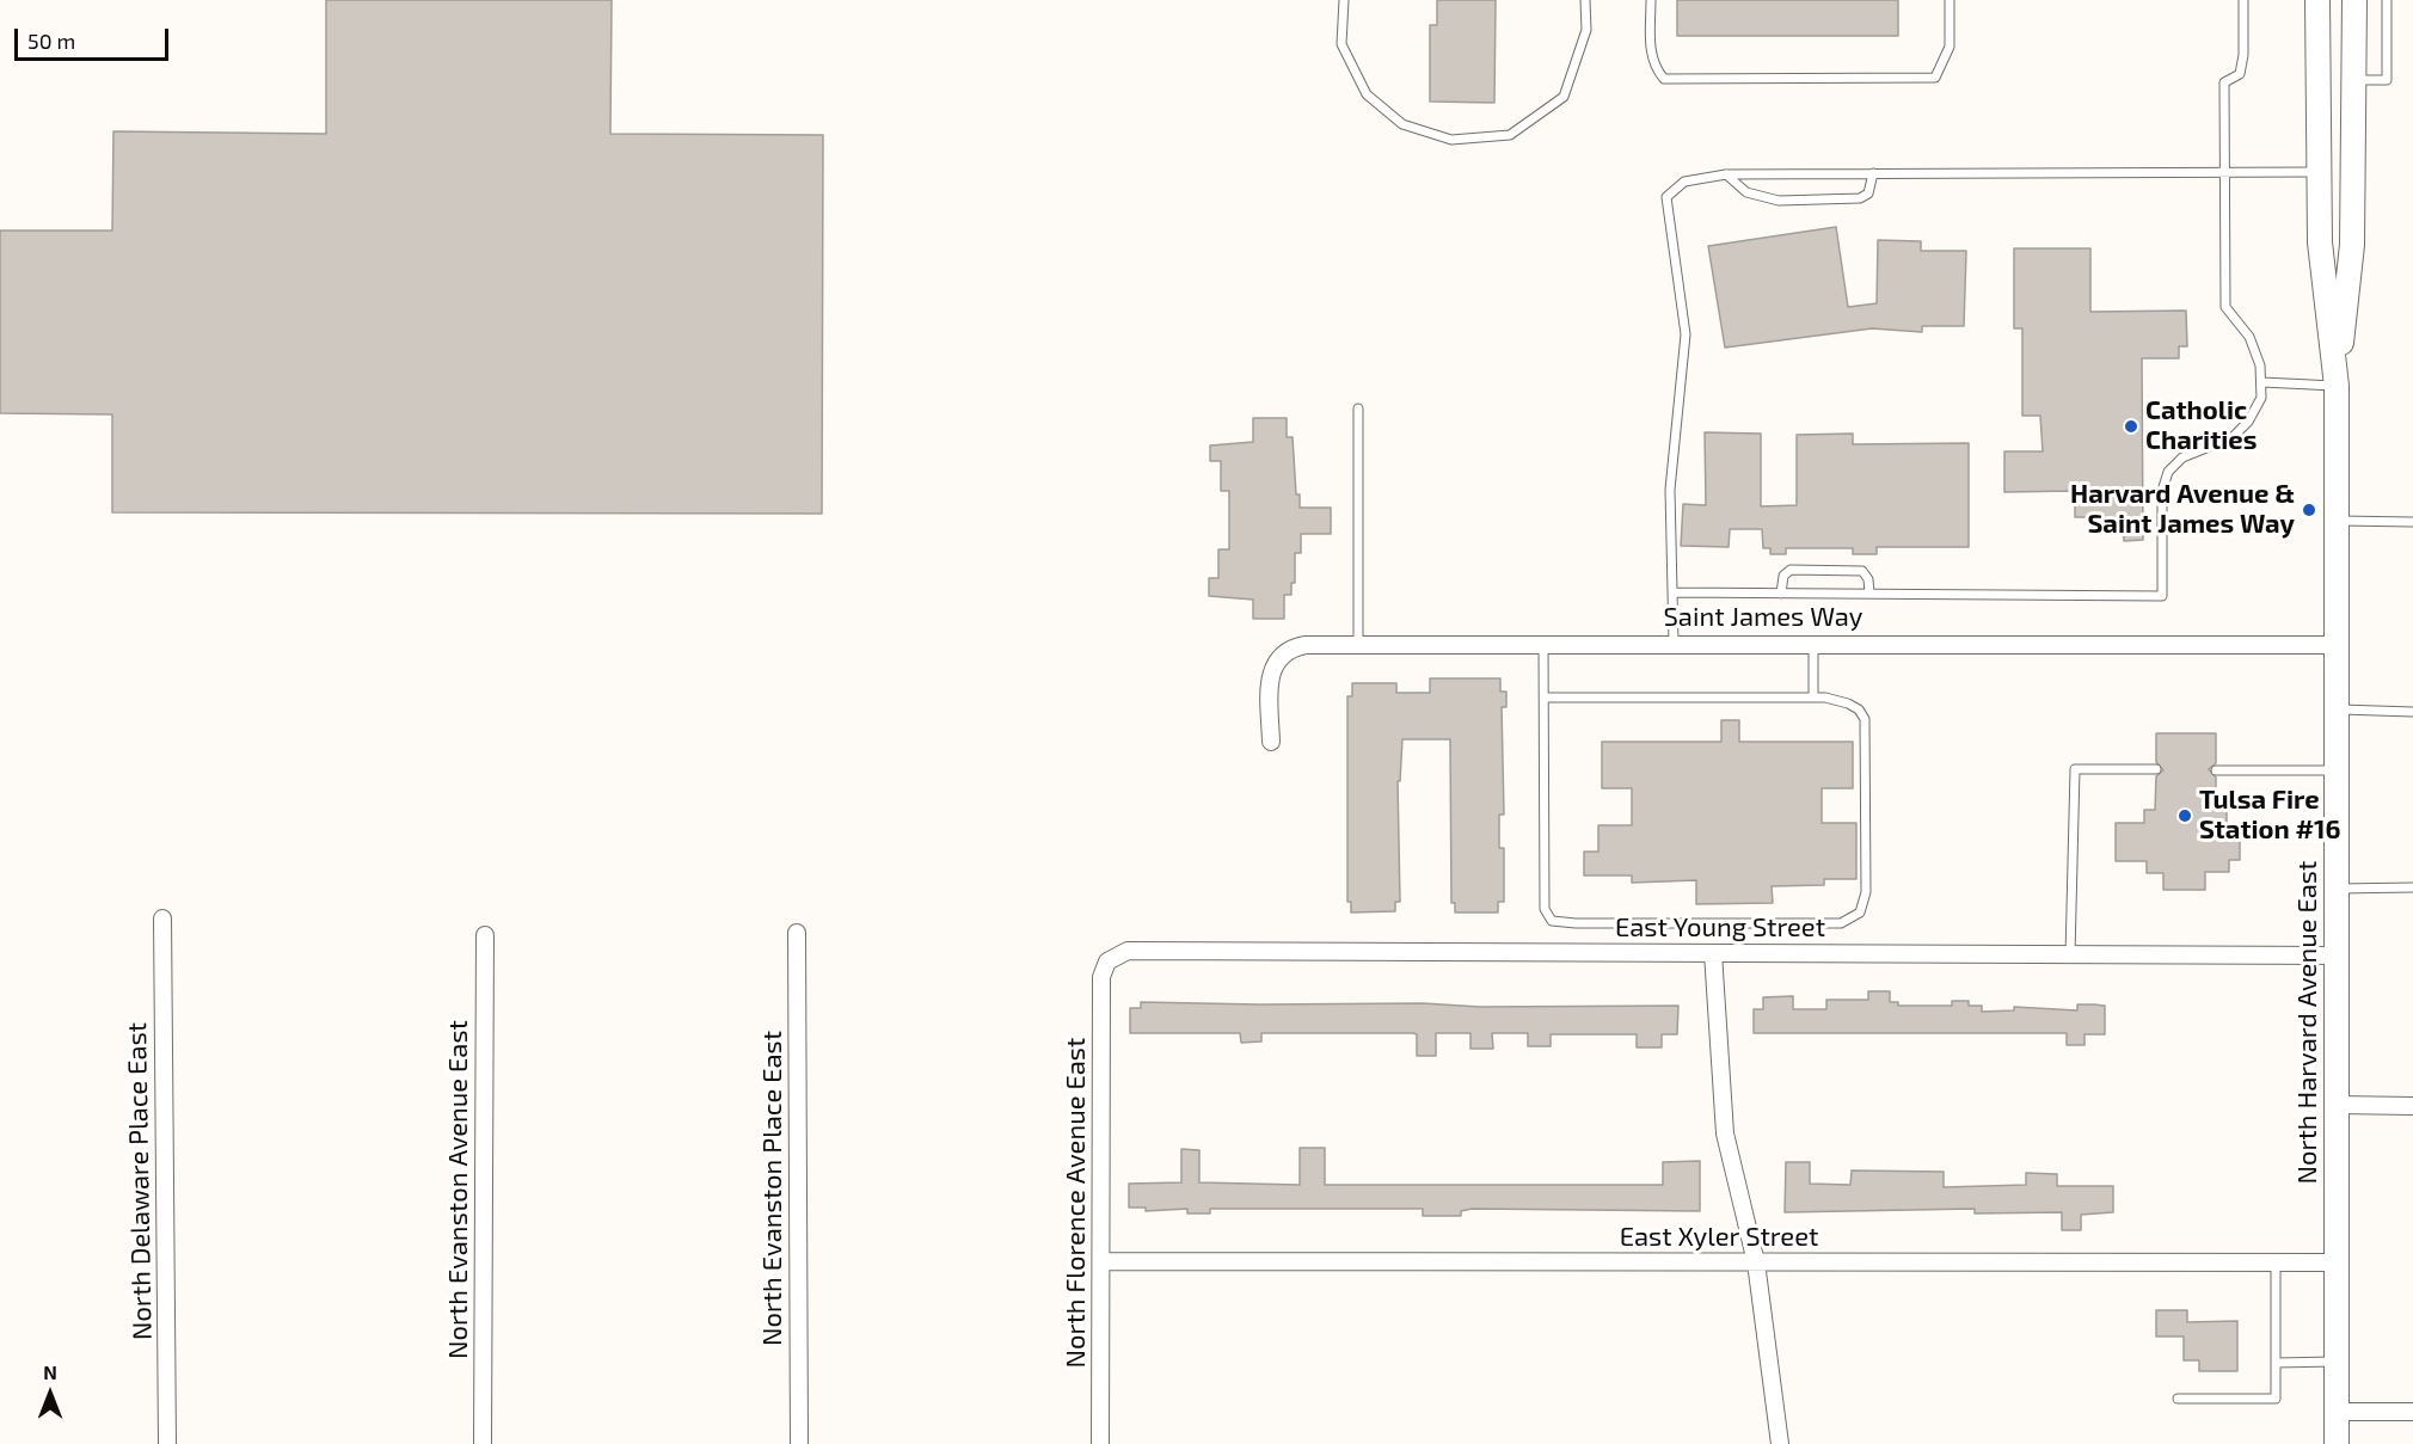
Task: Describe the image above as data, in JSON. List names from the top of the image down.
{
  "streets": {
    "main road": ["North Harvard Avenue East"],
    "street": [
      "Saint James Way",
      "East Young Street",
      "North Delaware Place East",
      "North Evanston Place East",
      "North Evanston Avenue East",
      "North Florence Avenue East",
      "East Xyler Street"
    ]
  },
  "crossings": [
    ["Saint James Way", "North Harvard Avenue East"],
    ["East Young Street", "North Harvard Avenue East"],
    ["East Young Street", "North Florence Avenue East"],
    ["North Harvard Avenue East", "East Xyler Street"],
    ["North Florence Avenue East", "East Xyler Street"]
  ],
  "places": ["Catholic Charities", "Harvard Avenue & Saint James Way", "Tulsa Fire Station #16"],
  "scale_bar": "50 m",
  "north": "top"
}
